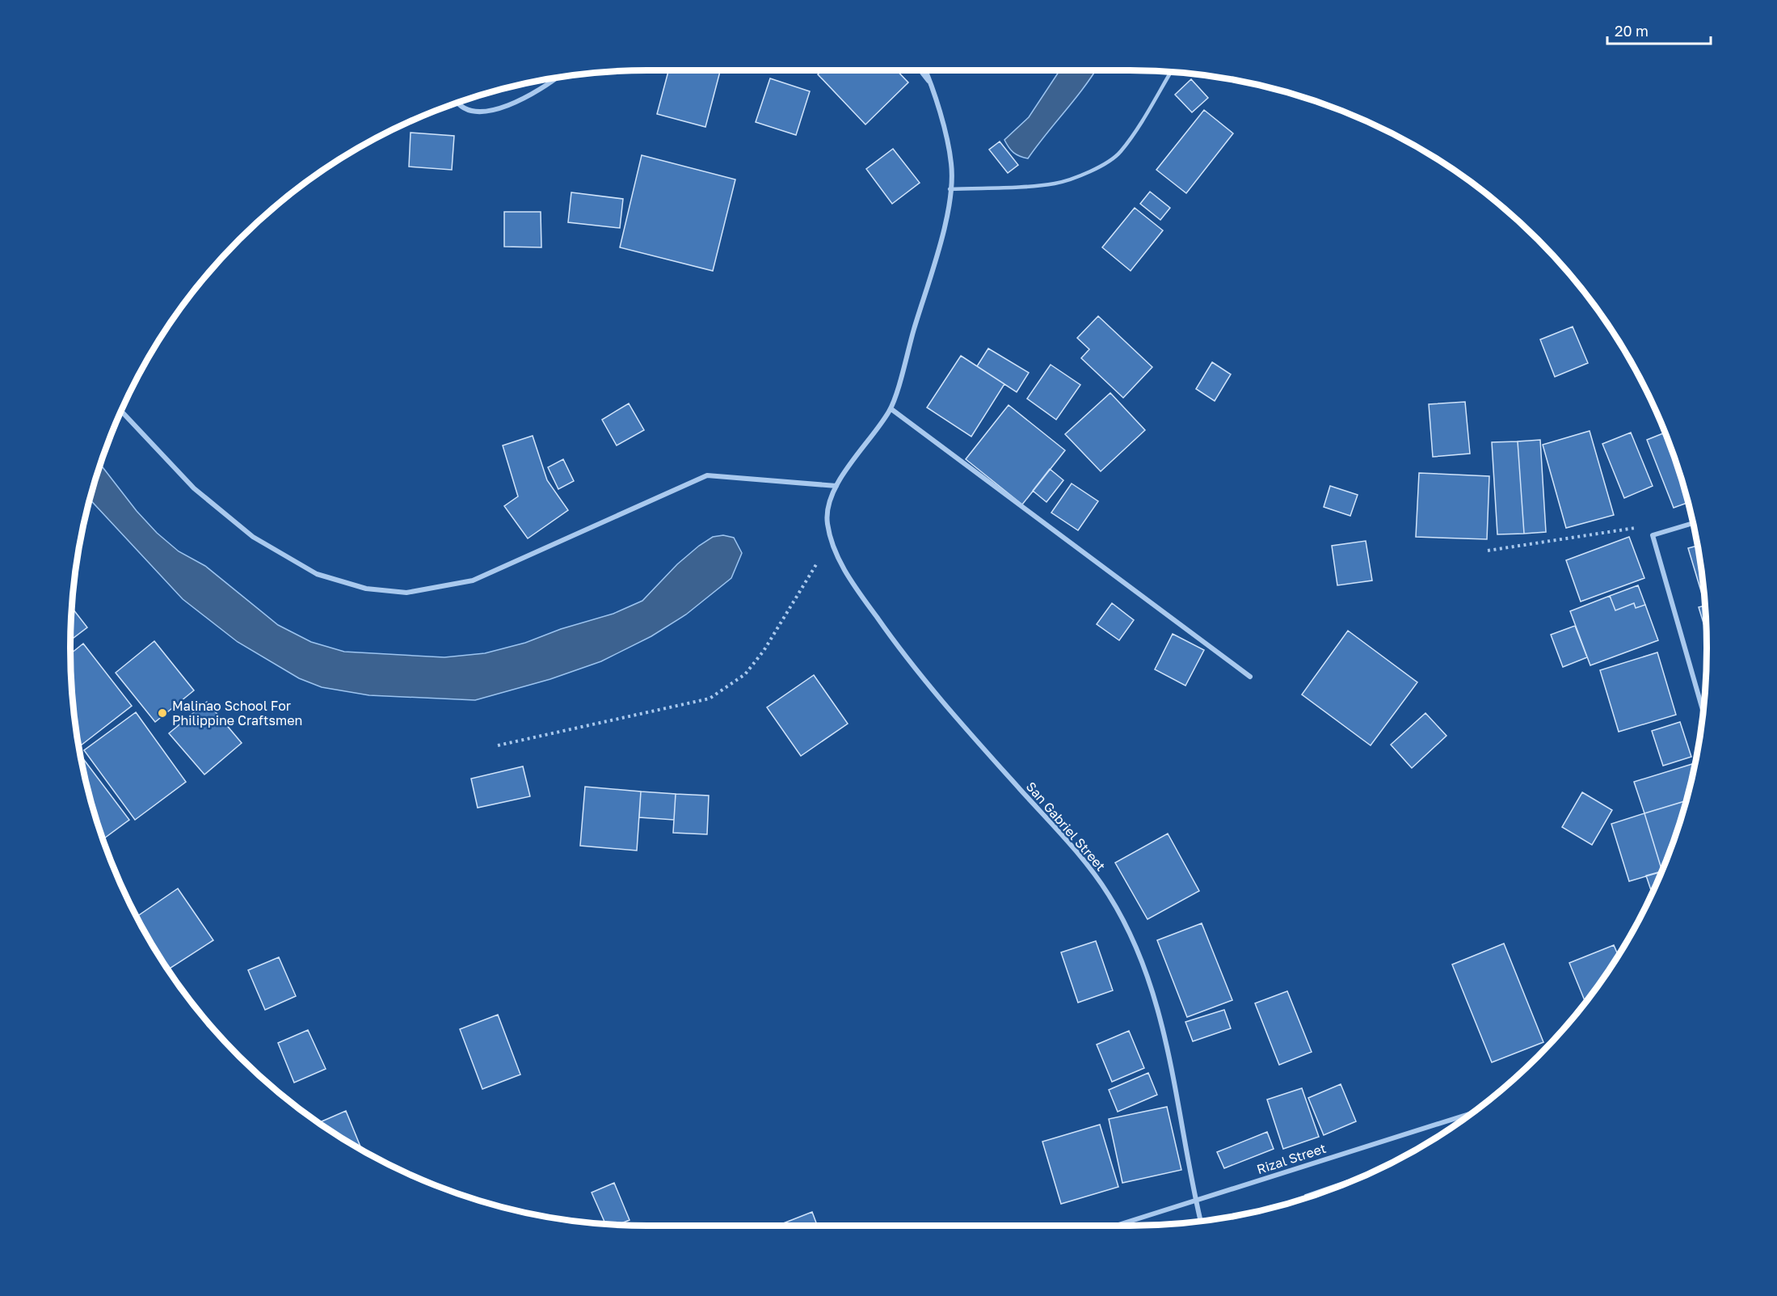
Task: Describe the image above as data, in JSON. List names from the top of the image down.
{
  "streets": {
    "street": ["San Gabriel Street", "Rizal Street"]
  },
  "crossings": [
    ["San Gabriel Street", "Rizal Street"]
  ],
  "places": ["Malinao School For Philippine Craftsmen"],
  "scale_bar": "20 m"
}
